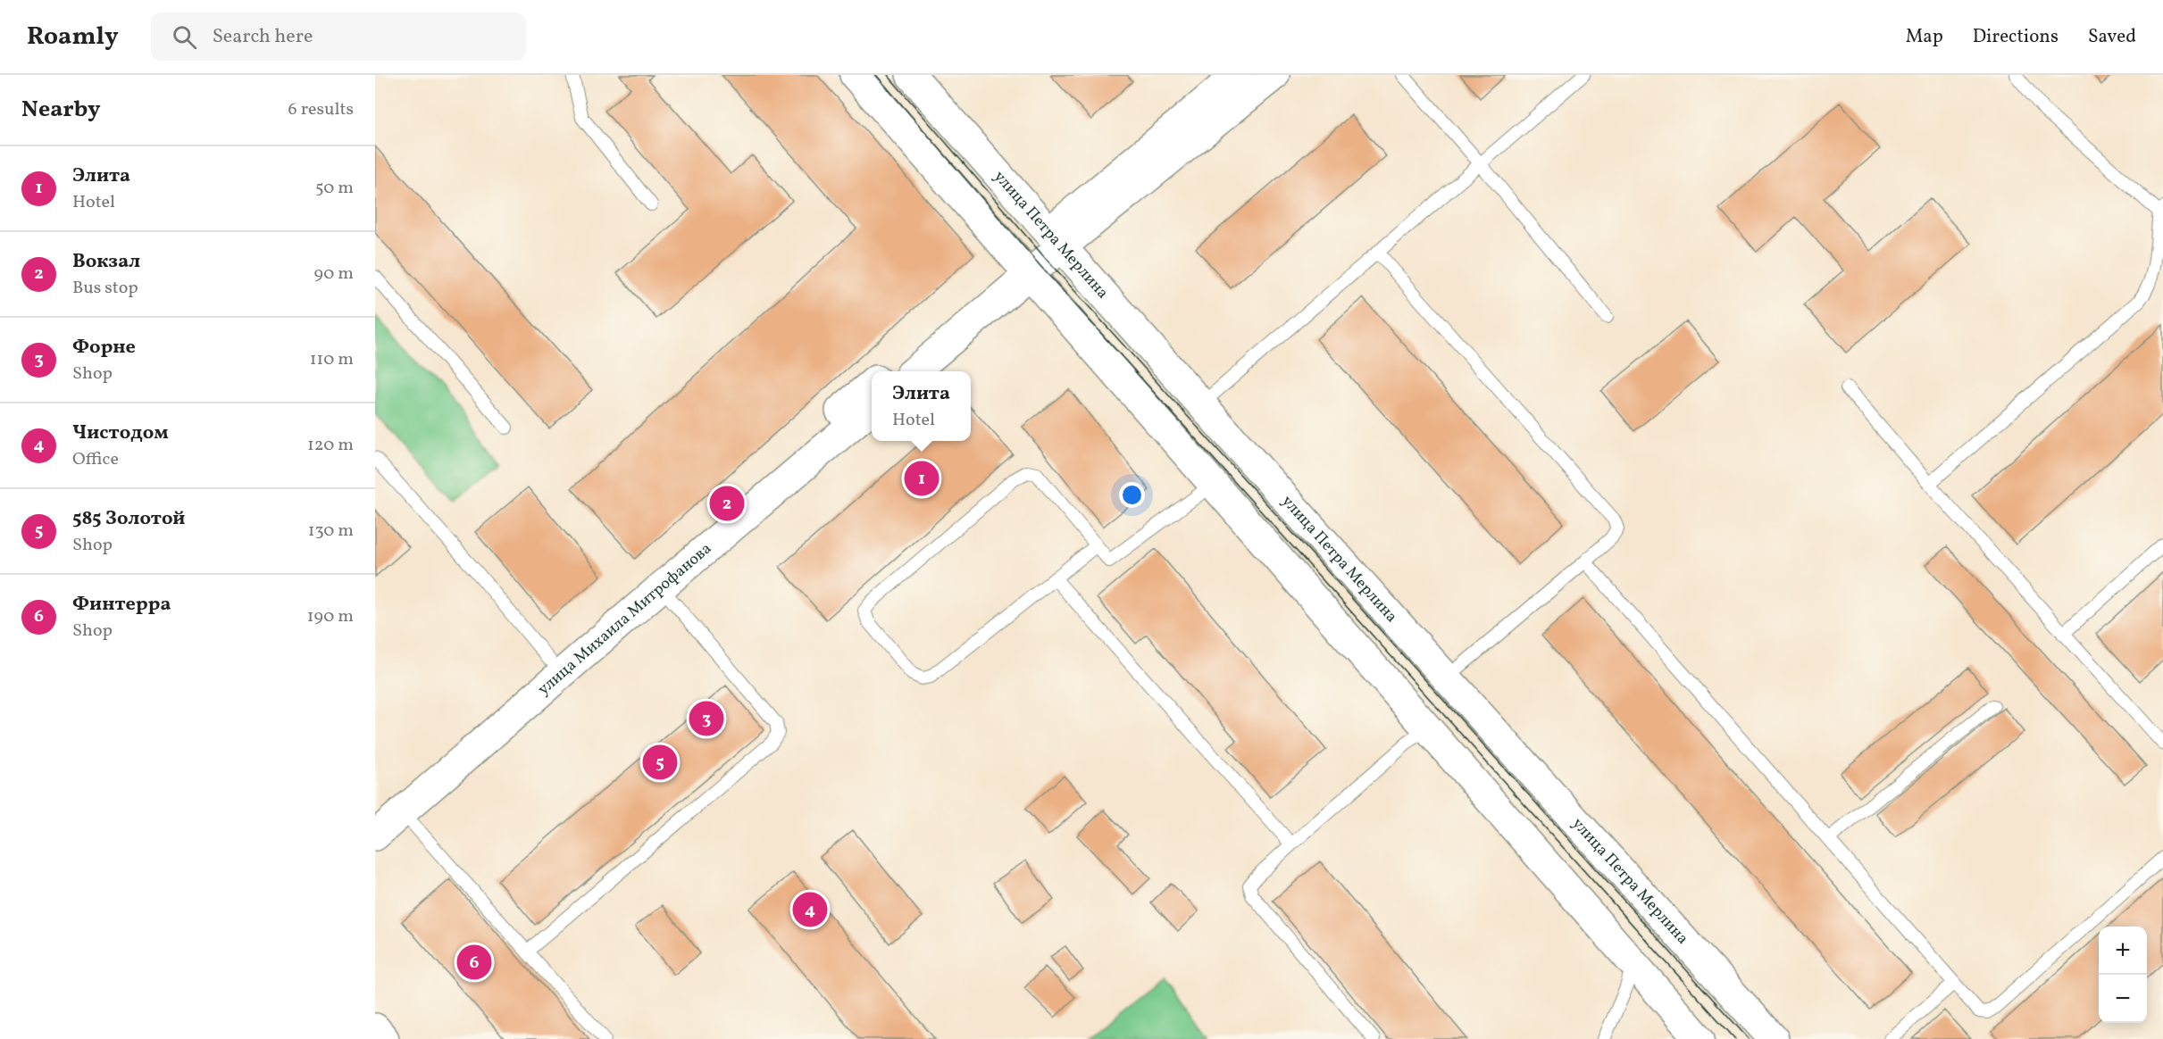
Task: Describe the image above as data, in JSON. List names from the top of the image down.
{
  "streets": {
    "main road": ["улица Петра Мерлина", "улица Михаила Митрофанова"]
  },
  "page": {
    "header": "Roamly",
    "search": "Search here",
    "nav": ["Map", "Directions", "Saved"],
    "heading": ["Nearby", "6 results"],
    "list": [
      {
        "mark": "1",
        "name": "Элита",
        "note": "Hotel",
        "value": "50 m"
      },
      {
        "mark": "2",
        "name": "Вокзал",
        "note": "Bus stop",
        "value": "90 m"
      },
      {
        "mark": "3",
        "name": "Форне",
        "note": "Shop",
        "value": "110 m"
      },
      {
        "mark": "4",
        "name": "Чистодом",
        "note": "Office",
        "value": "120 m"
      },
      {
        "mark": "5",
        "name": "585 Золотой",
        "note": "Shop",
        "value": "130 m"
      },
      {
        "mark": "6",
        "name": "Финтерра",
        "note": "Shop",
        "value": "190 m"
      }
    ],
    "popup": ["Элита", "Hotel"],
    "pins": [
      "1",
      "2",
      "3",
      "5",
      "4",
      "6"
    ],
    "map_buttons": ["+", "−"]
  }
}
